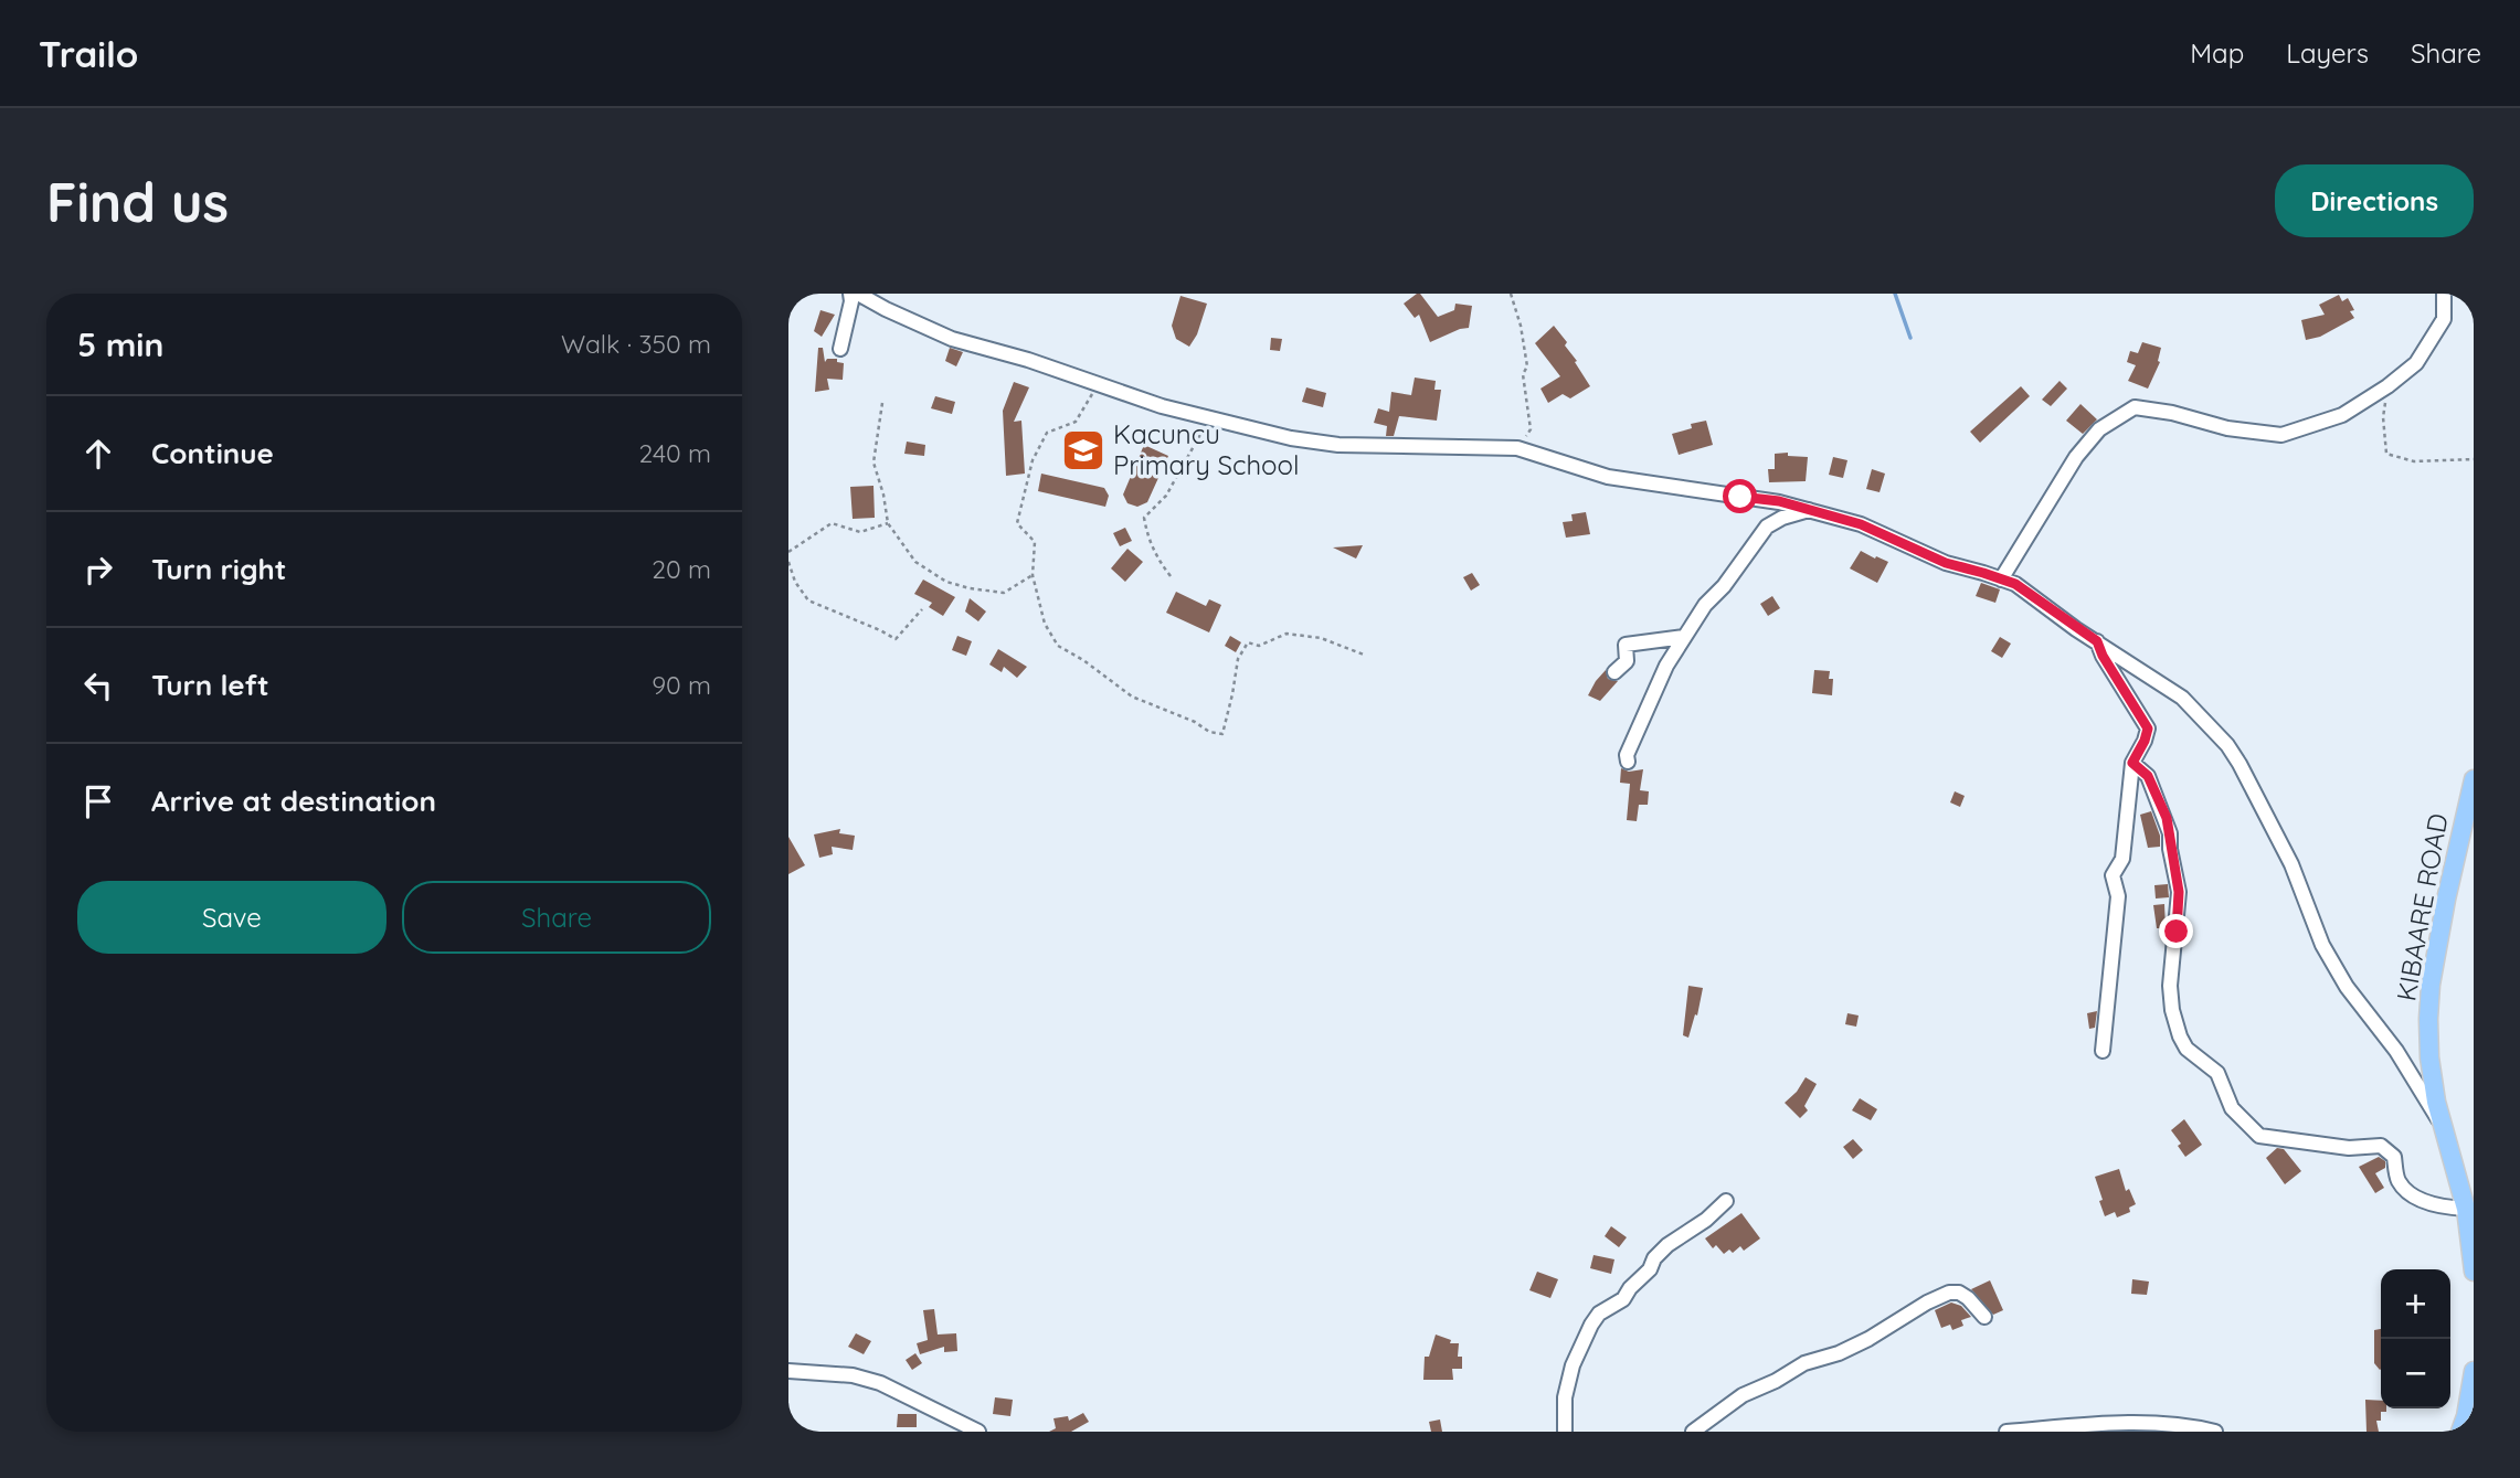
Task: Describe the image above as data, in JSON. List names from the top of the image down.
{
  "streets": {
    "main road": ["KIBAARE ROAD"]
  },
  "places": {
    "school or university": ["Kacuncu Primary School"]
  },
  "page": {
    "header": "Trailo",
    "nav": ["Map", "Layers", "Share"],
    "buttons": [
      "Directions",
      ["Save", "Share"]
    ],
    "title": "Find us",
    "heading": ["5 min", "Walk · 350 m"],
    "list": [
      ["Continue", "240 m"],
      ["Turn right", "20 m"],
      ["Turn left", "90 m"],
      "Arrive at destination"
    ],
    "map_buttons": ["+", "−"]
  }
}
